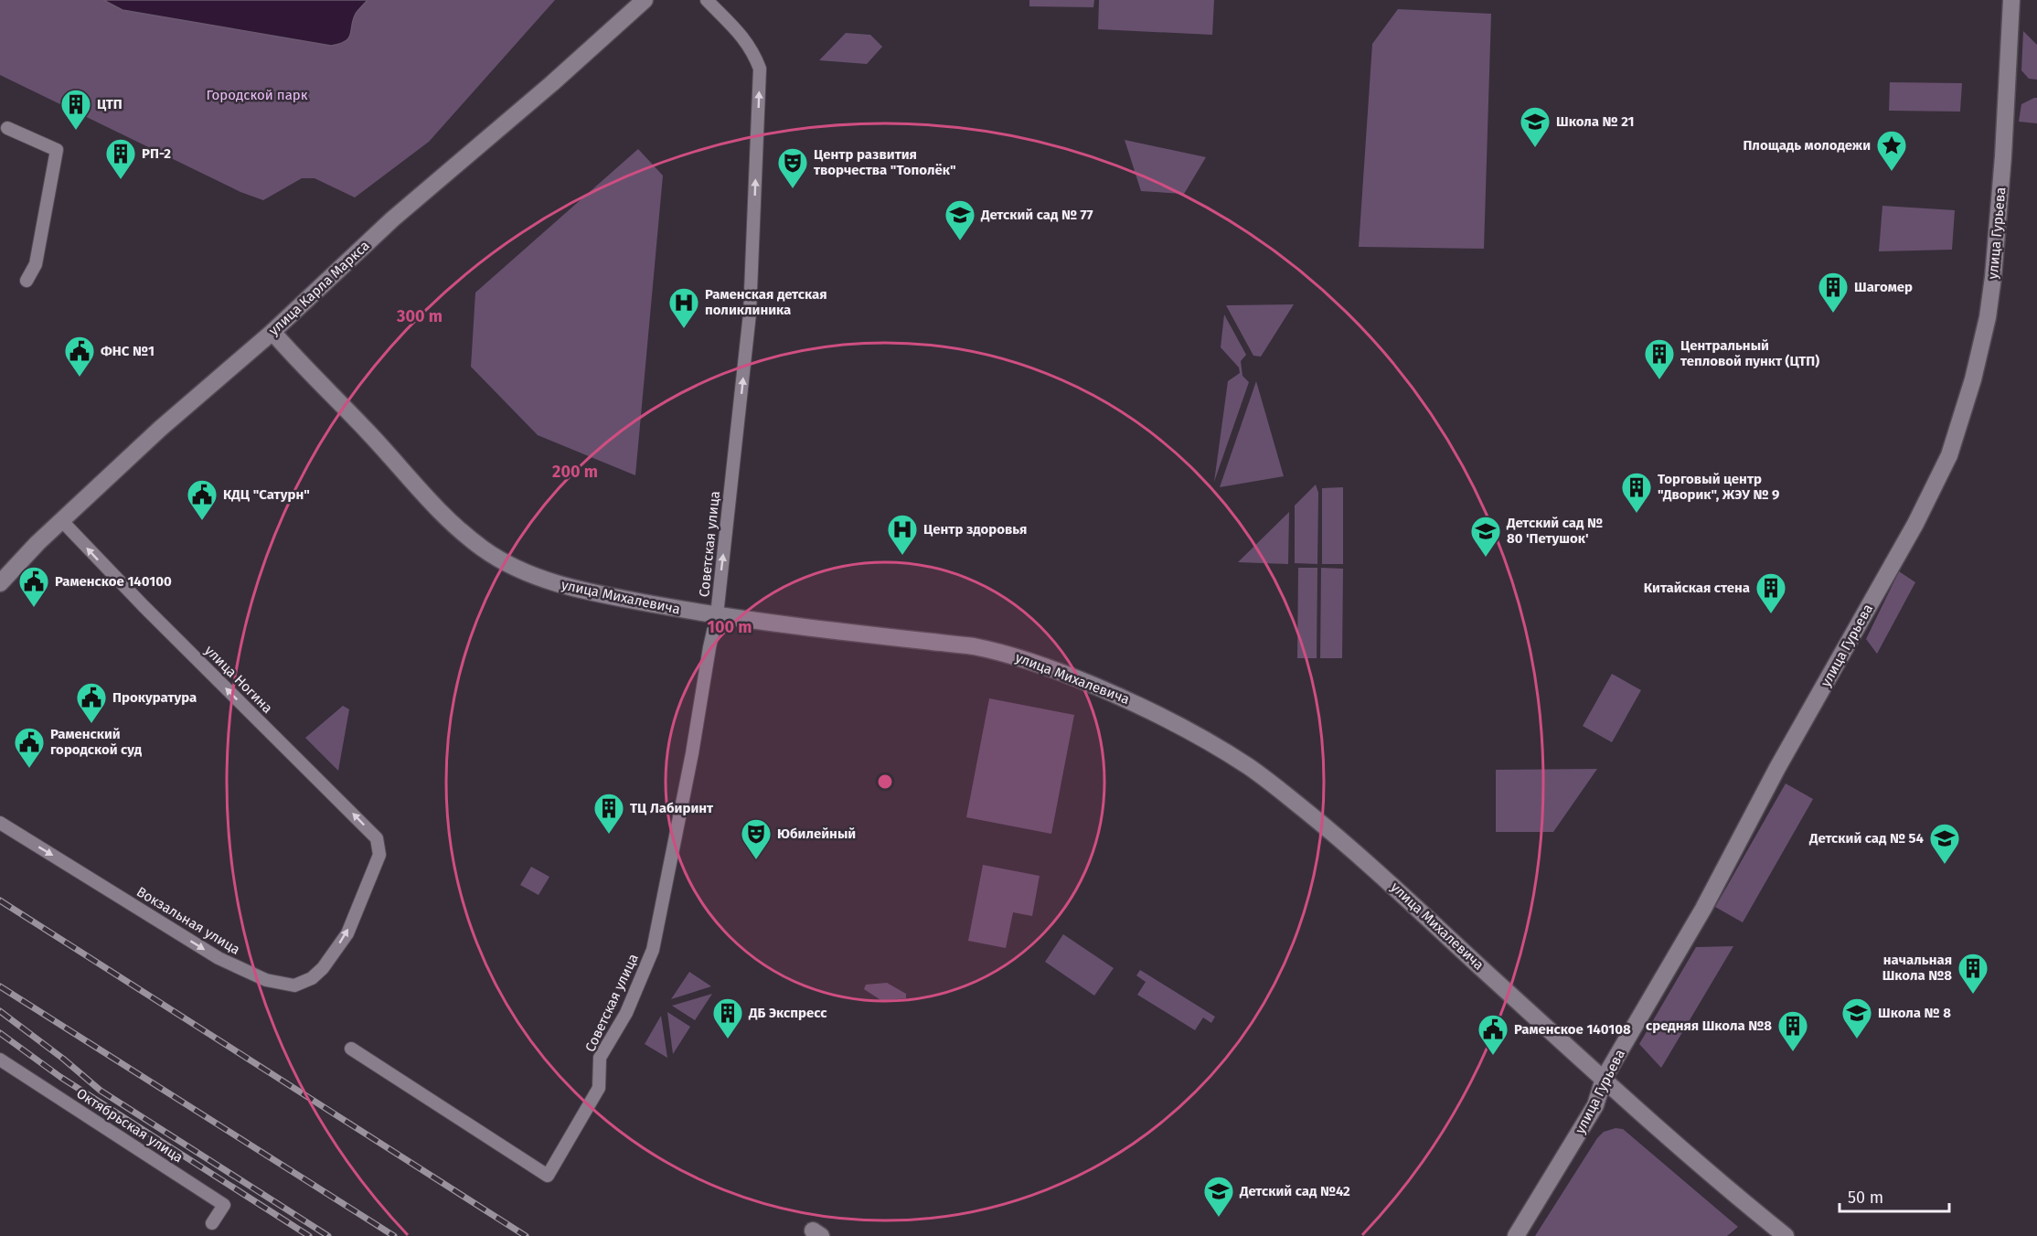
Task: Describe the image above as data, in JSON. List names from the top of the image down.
{
  "streets": {
    "main road": ["улица Гурьева", "улица Карла Маркса", "улица Михалевича"],
    "street": [
      "Советская улица",
      "улица Ногина",
      "Вокзальная улица",
      "Октябрьская улица"
    ]
  },
  "crossings": [
    ["улица Гурьева", "улица Михалевича"],
    ["улица Карла Маркса", "улица Михалевича"],
    ["улица Карла Маркса", "улица Ногина"],
    ["Советская улица", "улица Михалевича"],
    ["улица Ногина", "Вокзальная улица"]
  ],
  "one_way": ["Советская улица", "улица Ногина"],
  "parks": ["Городской парк"],
  "places": {
    "building": [
      "ЦТП",
      "РП-2",
      "Шагомер",
      "Центральный тепловой пункт (ЦТП)",
      "Торговый центр \"Дворик\", ЖЭУ № 9",
      "Китайская стена",
      "ТЦ Лабиринт",
      "начальная Школа №8",
      "ДБ Экспресс",
      "средняя Школа №8"
    ],
    "school or university": [
      "Школа № 21",
      "Детский сад № 77",
      "Детский сад № 80 'Петушок'",
      "Детский сад № 54",
      "Школа № 8",
      "Детский сад №42"
    ],
    "place": ["Площадь молодежи"],
    "theatre": ["Центр развития творчества \"Тополёк\"", "Юбилейный"],
    "hospital": ["Раменская детская поликлиника", "Центр здоровья"],
    "public building": [
      "ФНС №1",
      "КДЦ \"Сатурн\"",
      "Раменское 140100",
      "Прокуратура",
      "Раменский городской суд",
      "Раменское 140108"
    ]
  },
  "scale_bar": "50 m",
  "rings": ["300 m", "200 m", "100 m"]
}
